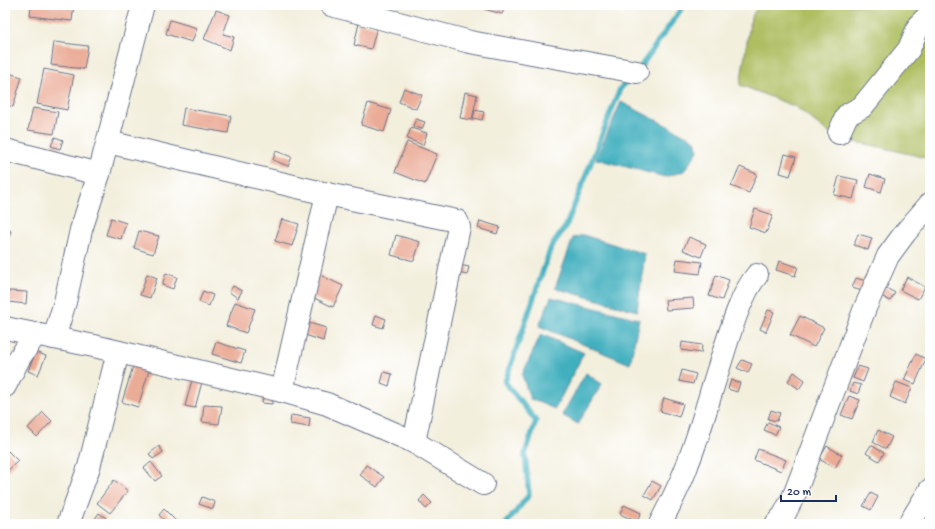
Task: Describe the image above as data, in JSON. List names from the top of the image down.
{
  "scale_bar": "20 m"
}
